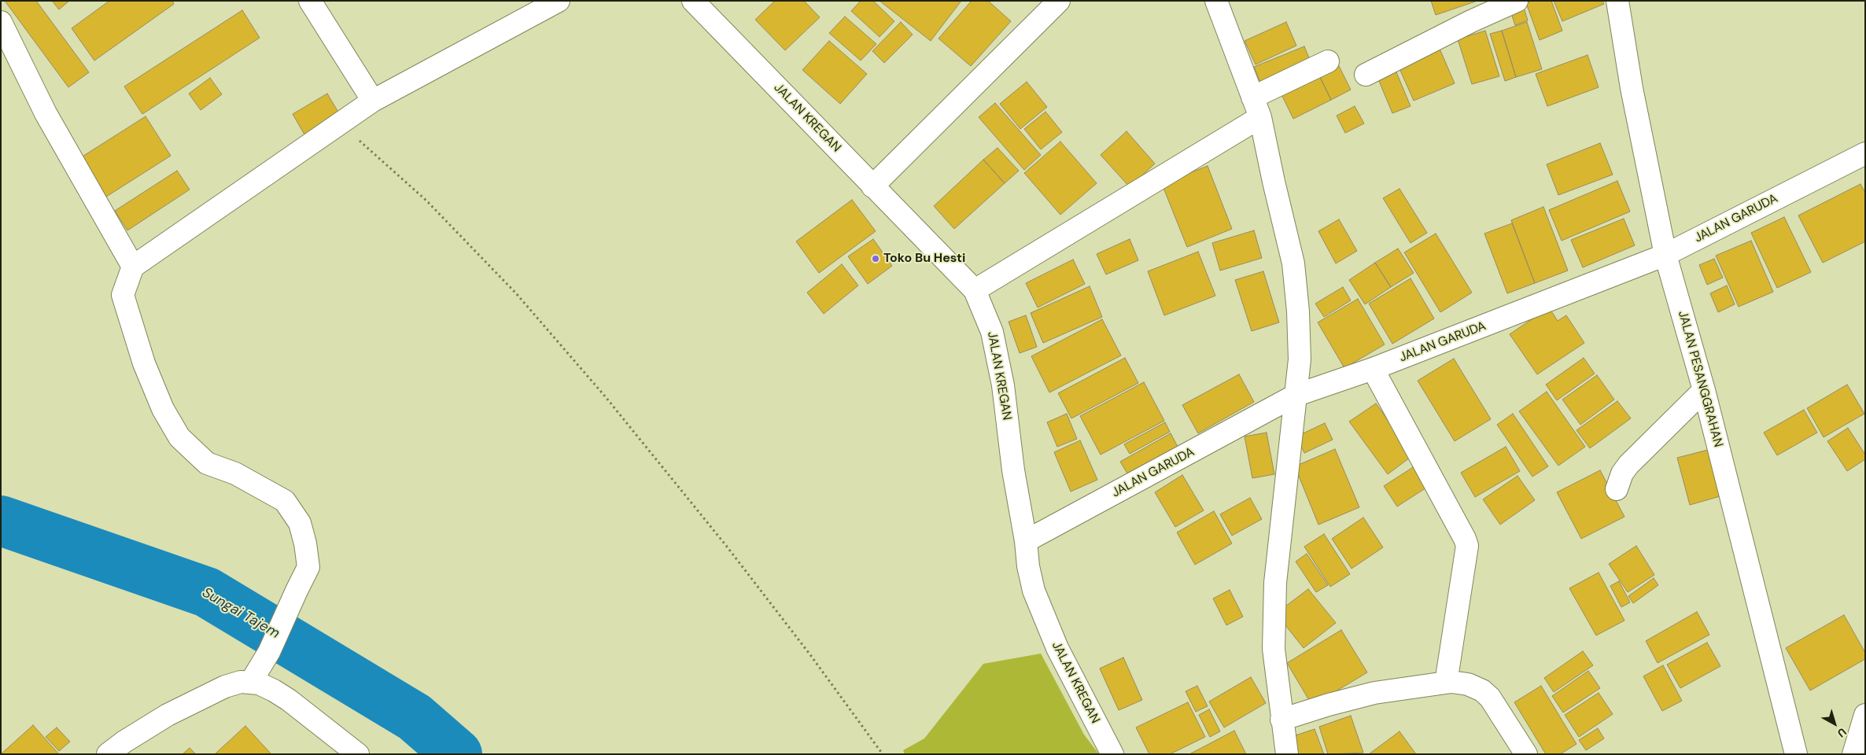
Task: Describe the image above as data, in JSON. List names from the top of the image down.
{
  "streets": {
    "street": ["JALAN KREGAN", "JALAN GARUDA", "JALAN PESANGGRAHAN"]
  },
  "crossings": [
    ["JALAN KREGAN", "JALAN GARUDA"],
    ["JALAN GARUDA", "JALAN PESANGGRAHAN"]
  ],
  "water": ["Sungai Tajem"],
  "places": ["Toko Bu Hesti"],
  "north": "bottom right"
}
